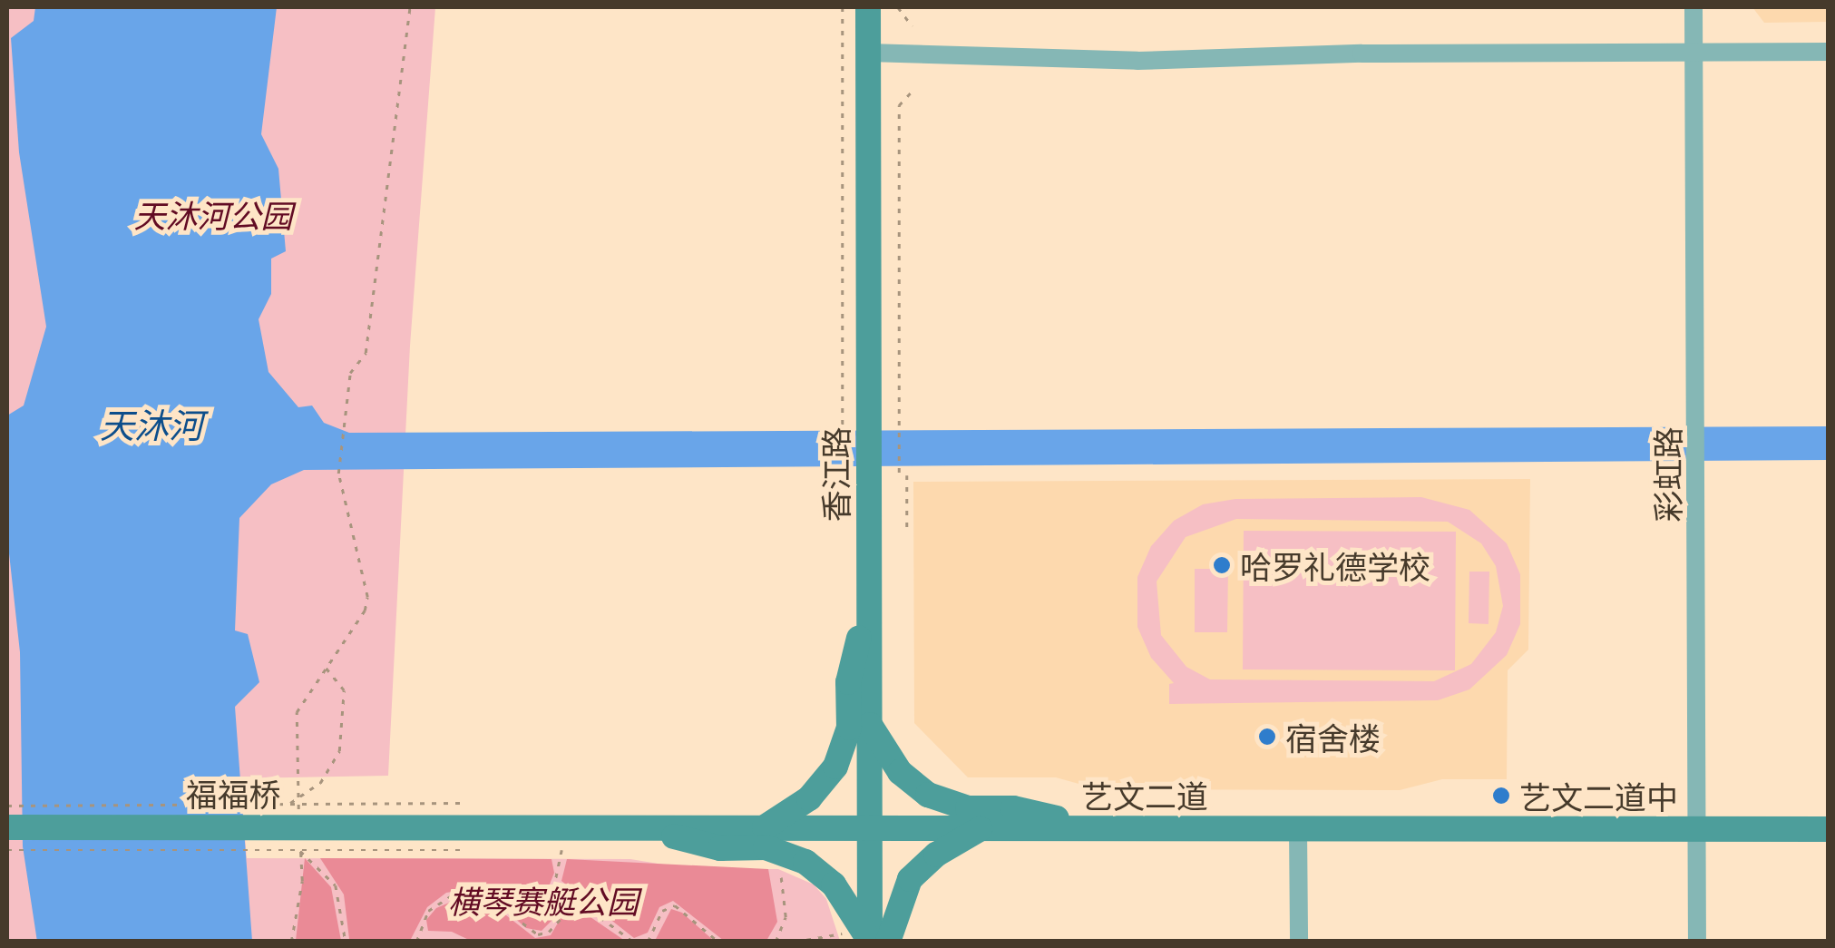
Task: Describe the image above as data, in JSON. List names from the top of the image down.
{
  "streets": {
    "main road": ["香江路", "福福桥", "艺文二道"],
    "street": ["彩虹路"]
  },
  "crossings": [
    ["香江路", "艺文二道"],
    ["彩虹路", "艺文二道"],
    ["福福桥", "艺文二道"]
  ],
  "water": ["天沐河"],
  "parks": ["天沐河公园", "横琴赛艇公园"],
  "places": ["哈罗礼德学校", "宿舍楼", "艺文二道中"]
}
